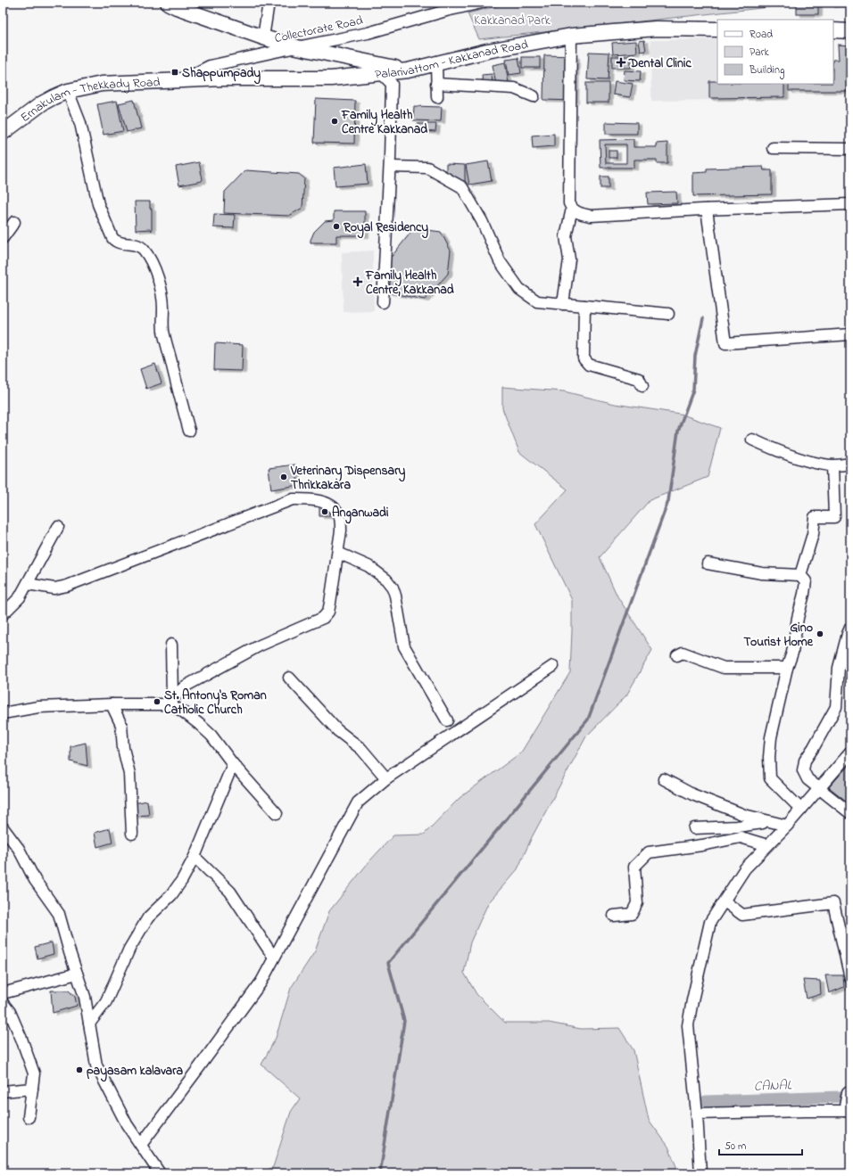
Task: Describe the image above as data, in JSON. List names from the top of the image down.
{
  "streets": {
    "main road": ["Palarivattom - Kakkanad Road", "Ernakulam - Thekkady Road"],
    "street": ["Collectorate Road"]
  },
  "crossings": [
    ["Collectorate Road", "Palarivattom - Kakkanad Road"],
    ["Collectorate Road", "Ernakulam - Thekkady Road"],
    ["Palarivattom - Kakkanad Road", "Ernakulam - Thekkady Road"]
  ],
  "water": ["CANAL"],
  "parks": ["Kakkanad Park"],
  "places": {
    "health": ["Dental Clinic", "Family Health Centre, Kakkanad"],
    "transit": ["Shappumpady"],
    "other": [
      "Family Health Centre Kakkanad",
      "Royal Residency",
      "Veterinary Dispensary Thrikkakara",
      "Anganwadi",
      "Gino Tourist Home",
      "St. Antony's Roman Catholic Church",
      "payasam kalavara"
    ]
  },
  "legend": ["Road", "Park", "Building"],
  "scale_bar": "50 m"
}
